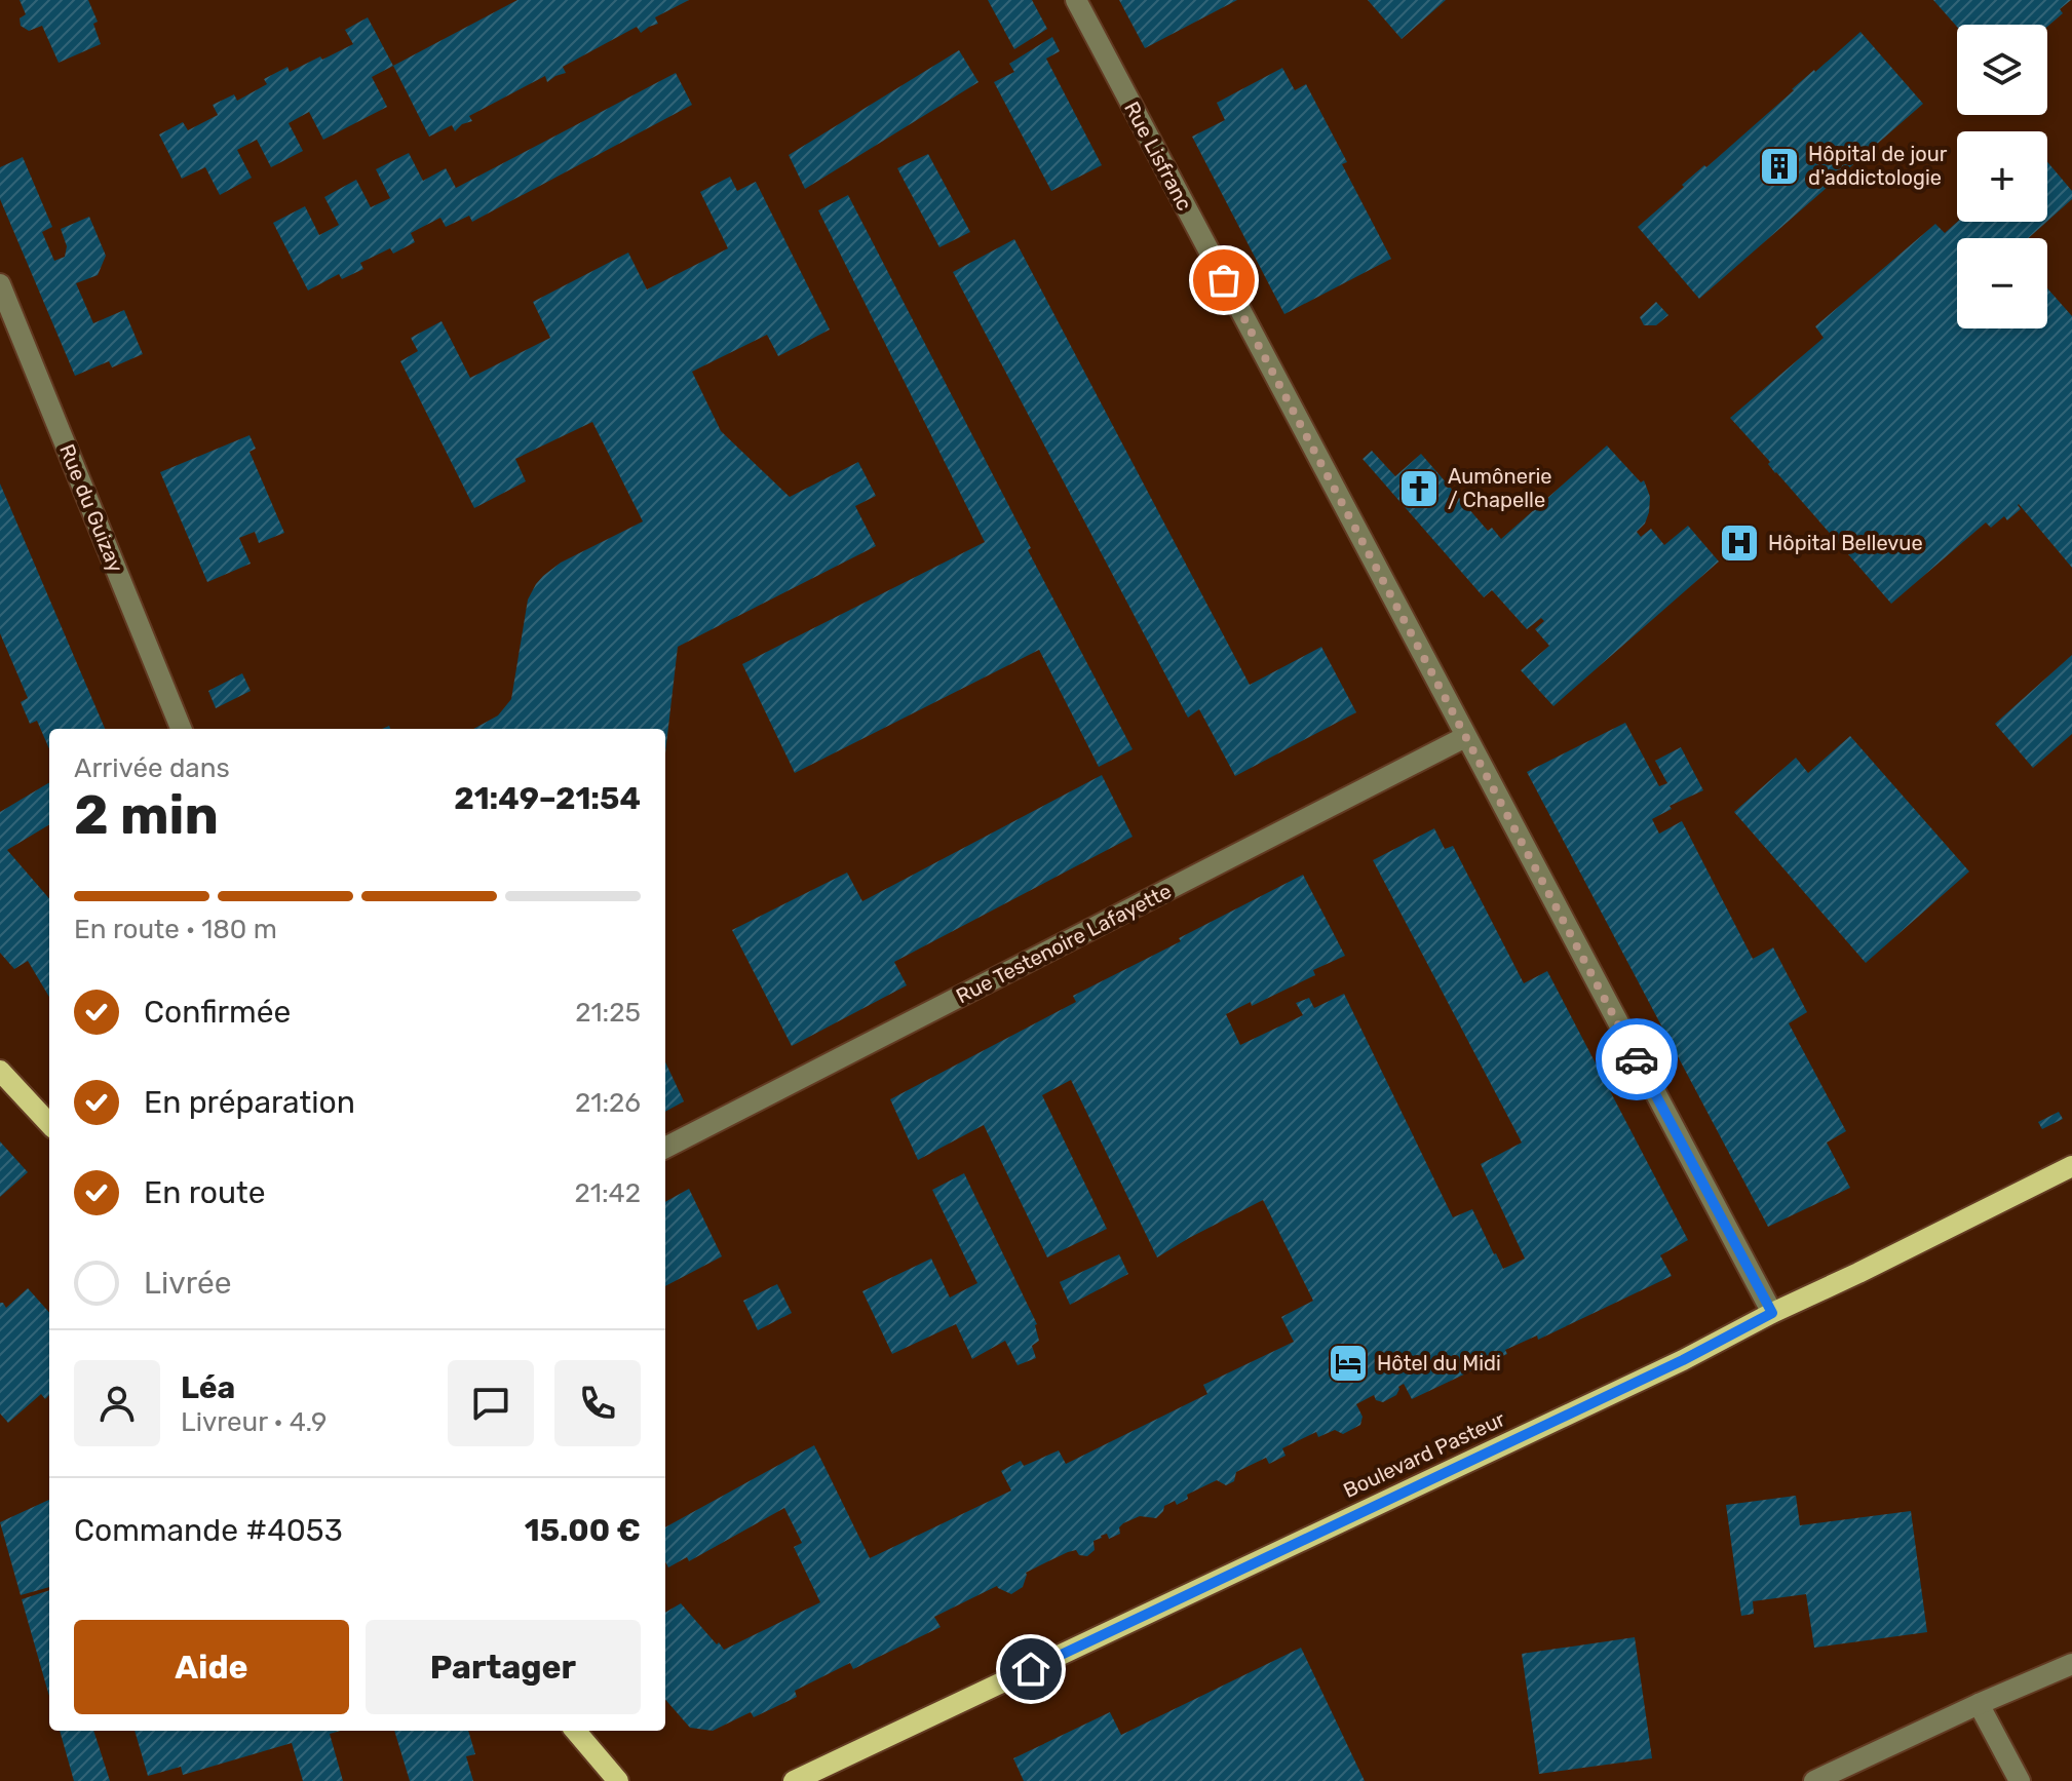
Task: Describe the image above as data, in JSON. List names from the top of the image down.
{
  "streets": {
    "main road": ["Boulevard Pasteur"],
    "street": ["Rue Lisfranc", "Rue du Guizay", "Rue Testenoire Lafayette"]
  },
  "crossings": [
    ["Rue Lisfranc", "Rue Testenoire Lafayette"],
    ["Rue Lisfranc", "Boulevard Pasteur"]
  ],
  "places": {
    "building": ["Hôpital de jour d'addictologie"],
    "church": ["Aumônerie / Chapelle"],
    "hospital": ["Hôpital Bellevue"],
    "hotel": ["Hôtel du Midi"]
  },
  "page": {
    "map_buttons": ["+", "−"],
    "heading": ["2 min", "Arrivée dans", "21:49–21:54"],
    "panel": [
      "Léa",
      "Livreur · 4.9",
      "Commande #4053",
      "15.00 €"
    ],
    "bar": "En route · 180 m",
    "list": [
      ["Confirmée", "21:25"],
      ["En préparation", "21:26"],
      ["En route", "21:42"],
      "Livrée"
    ],
    "buttons": ["Aide", "Partager"]
  }
}
